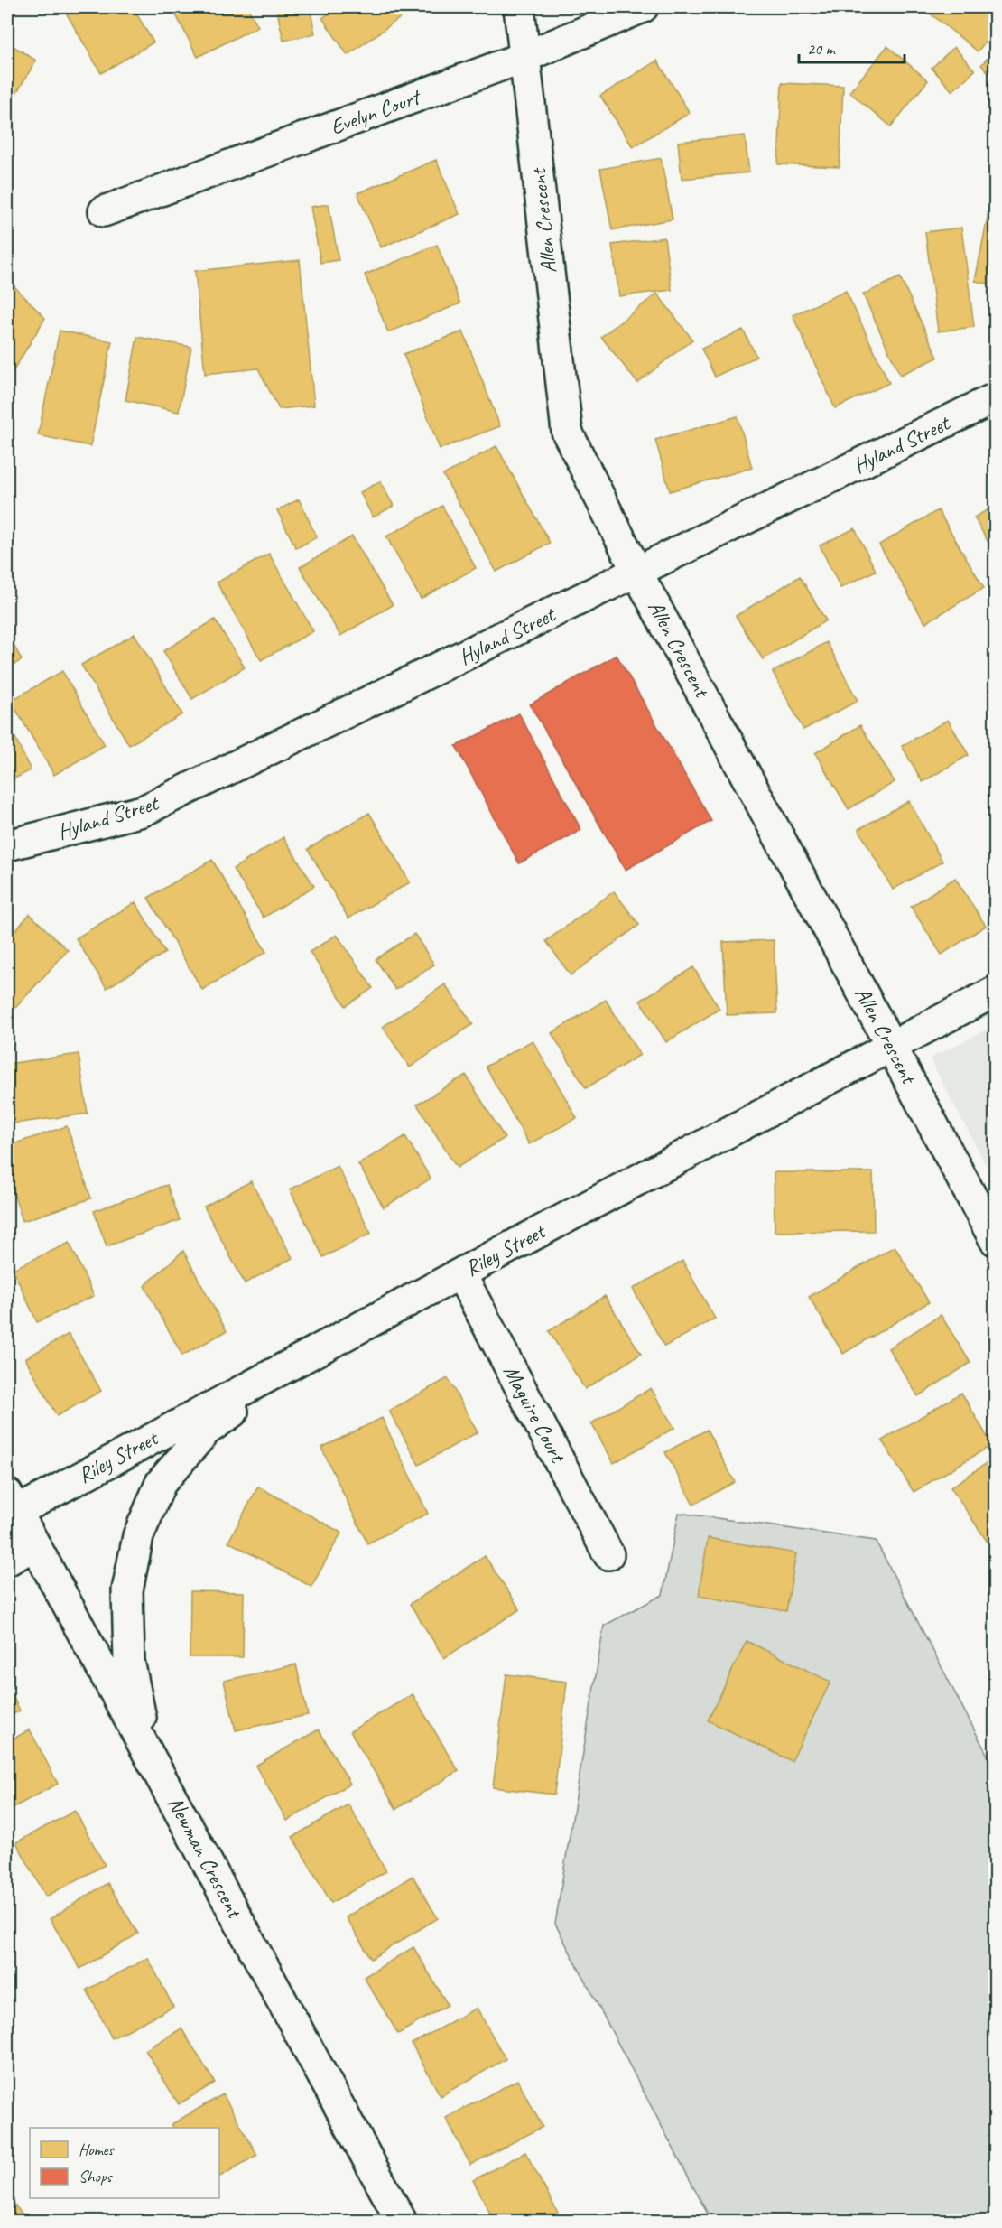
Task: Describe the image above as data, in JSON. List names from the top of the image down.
{
  "streets": {
    "street": [
      "Evelyn Court",
      "Allen Crescent",
      "Hyland Street",
      "Riley Street",
      "Maguire Court",
      "Newman Crescent"
    ]
  },
  "crossings": [
    ["Evelyn Court", "Allen Crescent"],
    ["Allen Crescent", "Hyland Street"],
    ["Allen Crescent", "Riley Street"],
    ["Riley Street", "Maguire Court"],
    ["Riley Street", "Newman Crescent"]
  ],
  "legend": ["Homes", "Shops"],
  "scale_bar": "20 m"
}
